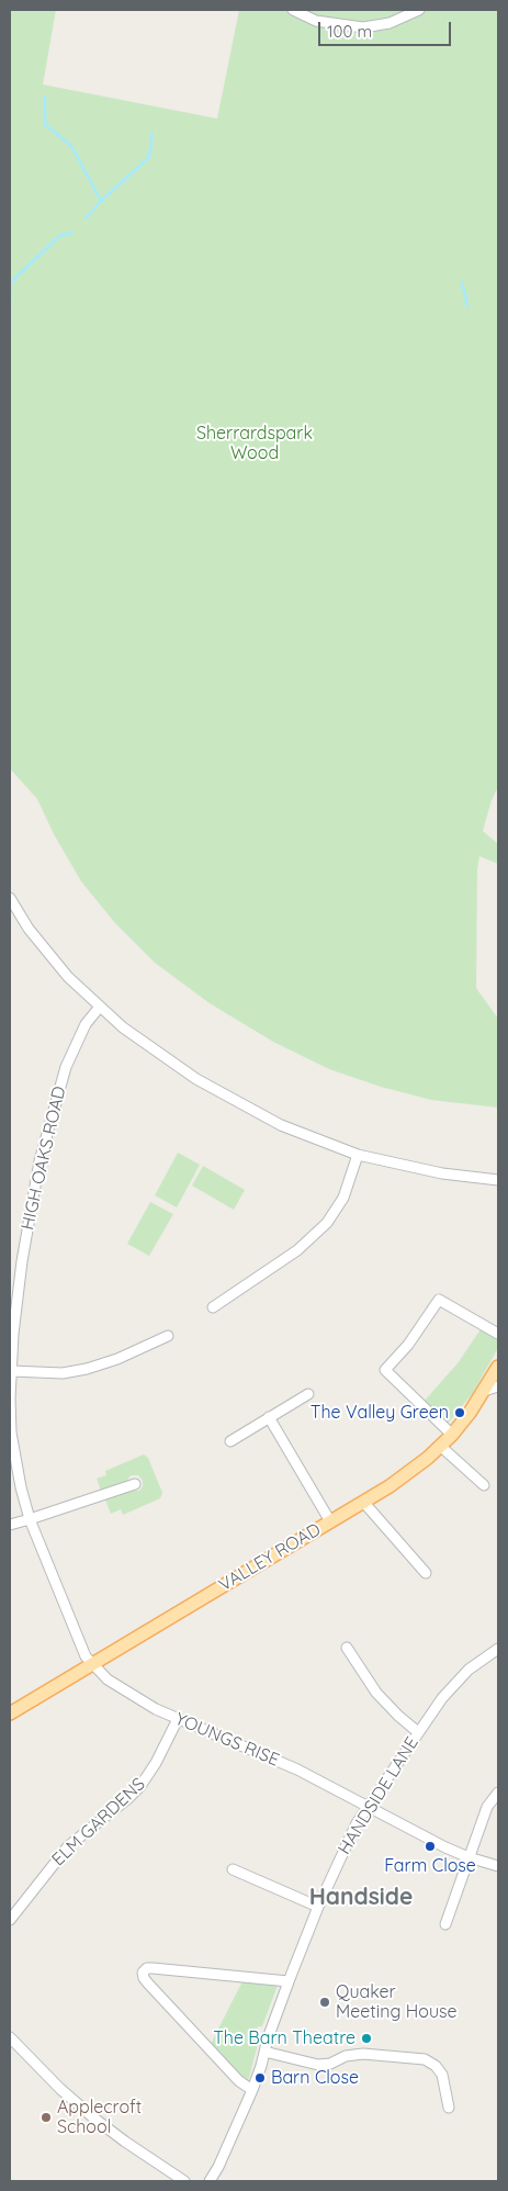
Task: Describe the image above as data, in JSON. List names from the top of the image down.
{
  "streets": {
    "main road": ["VALLEY ROAD"],
    "street": [
      "HIGH OAKS ROAD",
      "YOUNGS RISE",
      "HANDSIDE LANE",
      "ELM GARDENS"
    ]
  },
  "crossings": [
    ["HIGH OAKS ROAD", "VALLEY ROAD"],
    ["HIGH OAKS ROAD", "YOUNGS RISE"],
    ["VALLEY ROAD", "YOUNGS RISE"],
    ["YOUNGS RISE", "HANDSIDE LANE"],
    ["YOUNGS RISE", "ELM GARDENS"]
  ],
  "districts": ["Handside"],
  "parks": ["Sherrardspark Wood"],
  "places": [
    "The Valley Green",
    "Farm Close",
    "Quaker Meeting House",
    "The Barn Theatre",
    "Barn Close",
    "Applecroft School"
  ],
  "scale_bar": "100 m"
}
